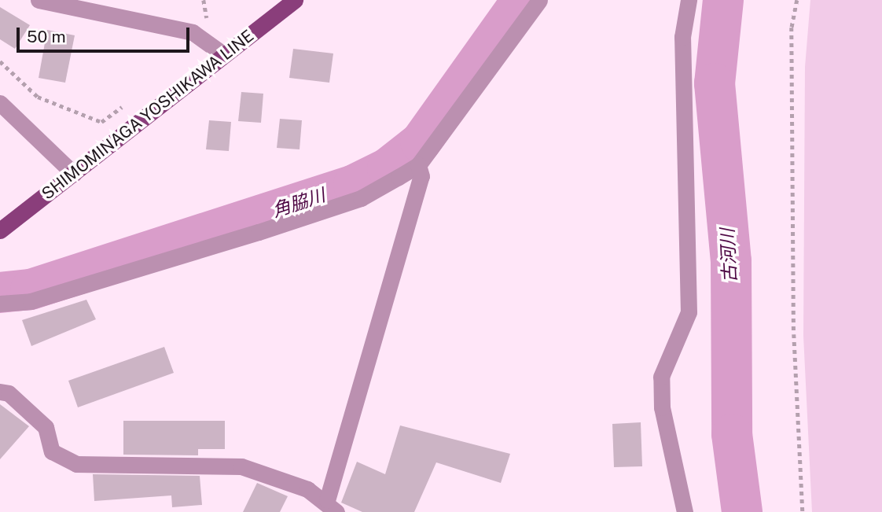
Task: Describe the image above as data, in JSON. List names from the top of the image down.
{
  "streets": {
    "main road": ["SHIMOMINAGA YOSHIKAWA LINE"]
  },
  "water": ["角脇川", "古河川"],
  "scale_bar": "50 m"
}
